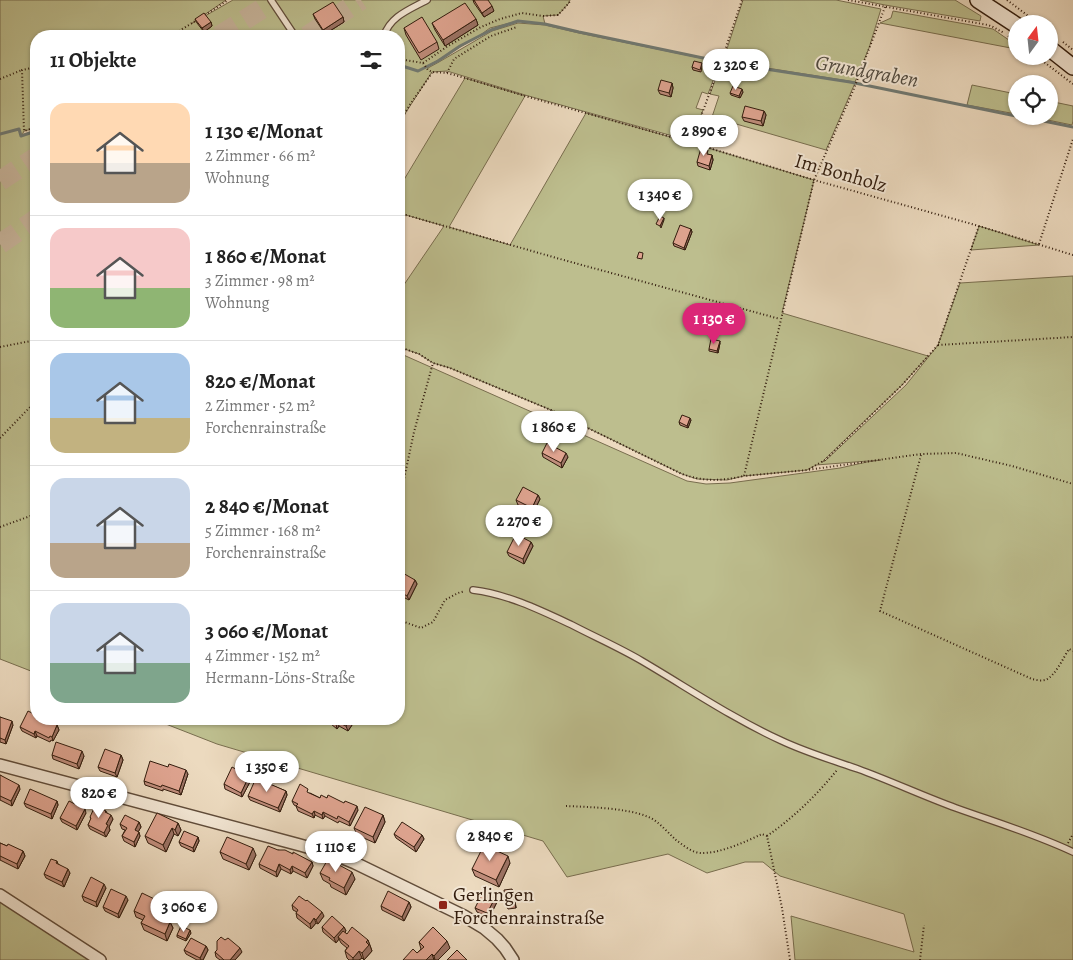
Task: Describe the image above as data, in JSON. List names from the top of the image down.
{
  "streets": {
    "path": ["Im Bonholz"]
  },
  "water": ["Grundgraben"],
  "places": {
    "transit": ["Gerlingen Forchenrainstraße"]
  },
  "north": "top",
  "page": {
    "heading": "11 Objekte",
    "price": [
      "2 320 €",
      "2 890 €",
      "1 340 €",
      "1 130 €",
      "1 860 €",
      "2 270 €",
      "1 350 €",
      "820 €",
      "2 840 €",
      "1 110 €",
      "3 060 €"
    ],
    "list": [
      {
        "name": "1 130 €/Monat",
        "note": "2 Zimmer · 66 m² · Wohnung"
      },
      {
        "name": "1 860 €/Monat",
        "note": "3 Zimmer · 98 m² · Wohnung"
      },
      {
        "name": "820 €/Monat",
        "note": "2 Zimmer · 52 m² · Forchenrainstraße"
      },
      {
        "name": "2 840 €/Monat",
        "note": "5 Zimmer · 168 m² · Forchenrainstraße"
      },
      {
        "name": "3 060 €/Monat",
        "note": "4 Zimmer · 152 m² · Hermann-Löns-Straße"
      }
    ]
  }
}
